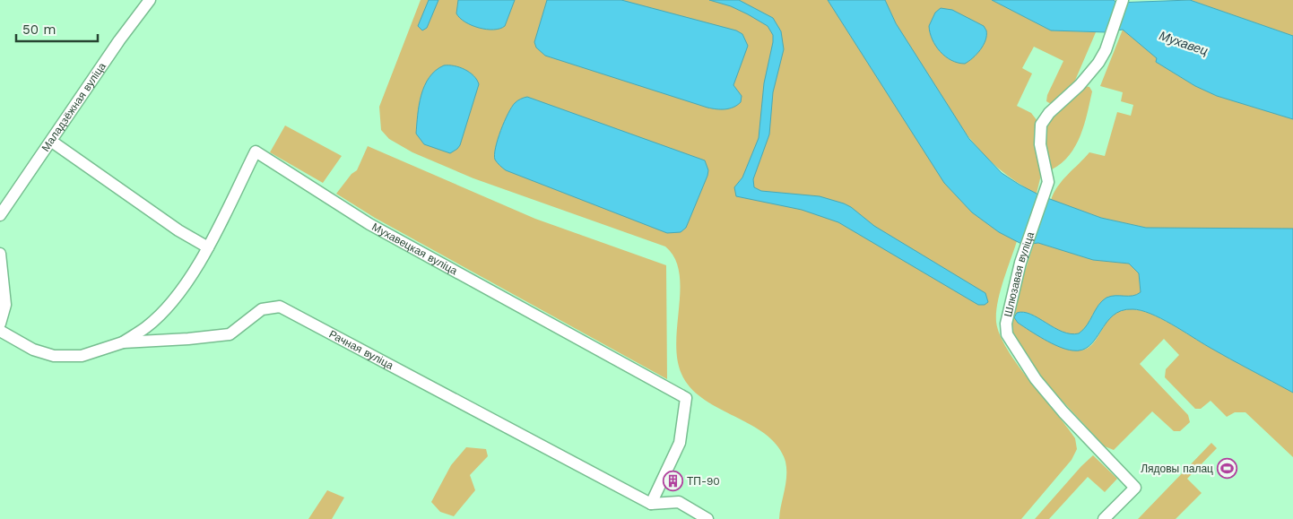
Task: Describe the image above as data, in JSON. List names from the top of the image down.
{
  "streets": {
    "street": [
      "Маладзёжная вуліца",
      "Мухавецкая вуліца",
      "Шлюзавая вуліца",
      "Рачная вуліца"
    ]
  },
  "crossings": [
    ["Мухавецкая вуліца", "Рачная вуліца"]
  ],
  "water": ["Мухавец"],
  "places": {
    "sports": ["Лядовы палац"],
    "building": ["ТП-90"]
  },
  "scale_bar": "50 m"
}
